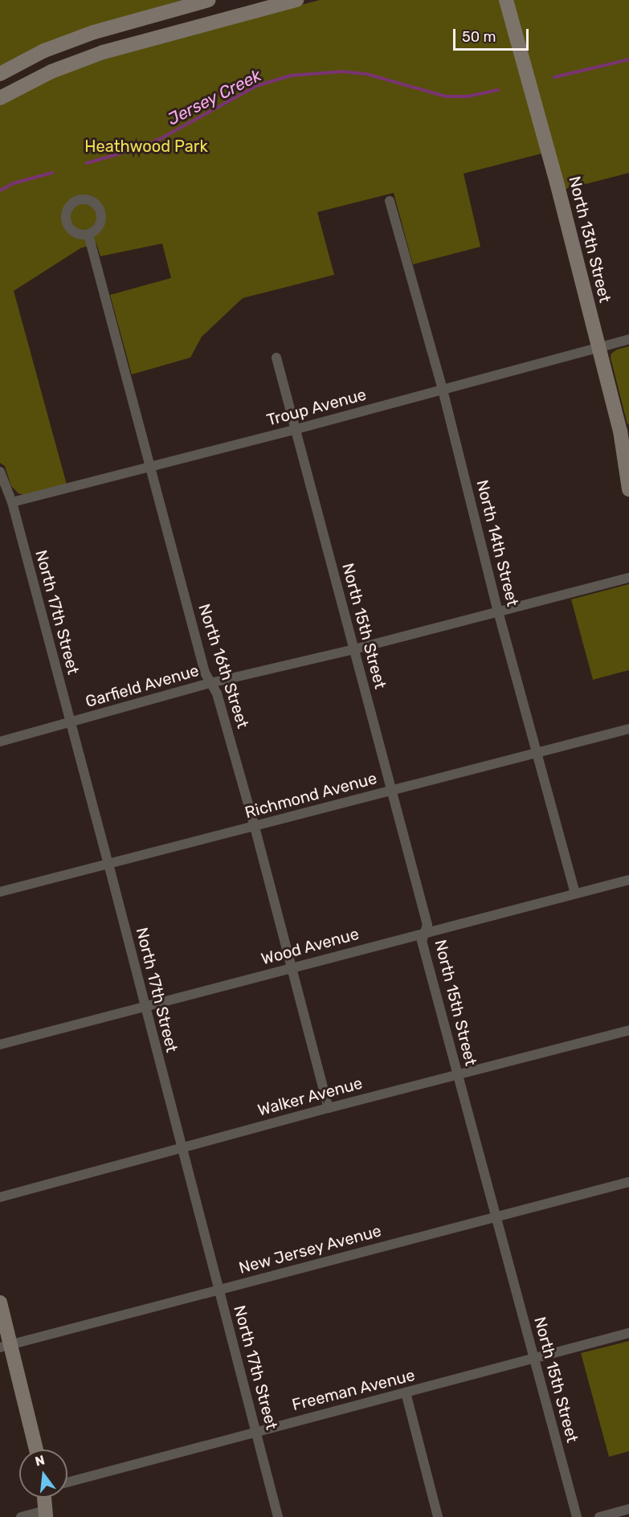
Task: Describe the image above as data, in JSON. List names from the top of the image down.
{
  "streets": {
    "main road": ["North 13th Street"],
    "street": [
      "Troup Avenue",
      "North 14th Street",
      "North 17th Street",
      "North 15th Street",
      "North 16th Street",
      "Garfield Avenue",
      "Richmond Avenue",
      "Wood Avenue",
      "Walker Avenue",
      "New Jersey Avenue",
      "Freeman Avenue"
    ]
  },
  "crossings": [
    ["North 13th Street", "Troup Avenue"],
    ["Troup Avenue", "North 14th Street"],
    ["Troup Avenue", "North 17th Street"],
    ["Troup Avenue", "North 15th Street"],
    ["Troup Avenue", "North 16th Street"],
    ["North 14th Street", "Garfield Avenue"],
    ["North 14th Street", "Richmond Avenue"],
    ["North 14th Street", "Wood Avenue"],
    ["North 17th Street", "Garfield Avenue"],
    ["North 17th Street", "Richmond Avenue"],
    ["North 17th Street", "Wood Avenue"],
    ["North 17th Street", "Walker Avenue"],
    ["North 17th Street", "New Jersey Avenue"],
    ["North 17th Street", "Freeman Avenue"],
    ["North 15th Street", "Garfield Avenue"],
    ["North 15th Street", "Richmond Avenue"],
    ["North 15th Street", "Wood Avenue"],
    ["North 15th Street", "Walker Avenue"],
    ["North 15th Street", "New Jersey Avenue"],
    ["North 15th Street", "Freeman Avenue"],
    ["North 16th Street", "Garfield Avenue"],
    ["North 16th Street", "Richmond Avenue"],
    ["North 16th Street", "Wood Avenue"],
    ["North 16th Street", "Walker Avenue"]
  ],
  "water": ["Jersey Creek"],
  "parks": ["Heathwood Park"],
  "scale_bar": "50 m",
  "north": "top"
}
